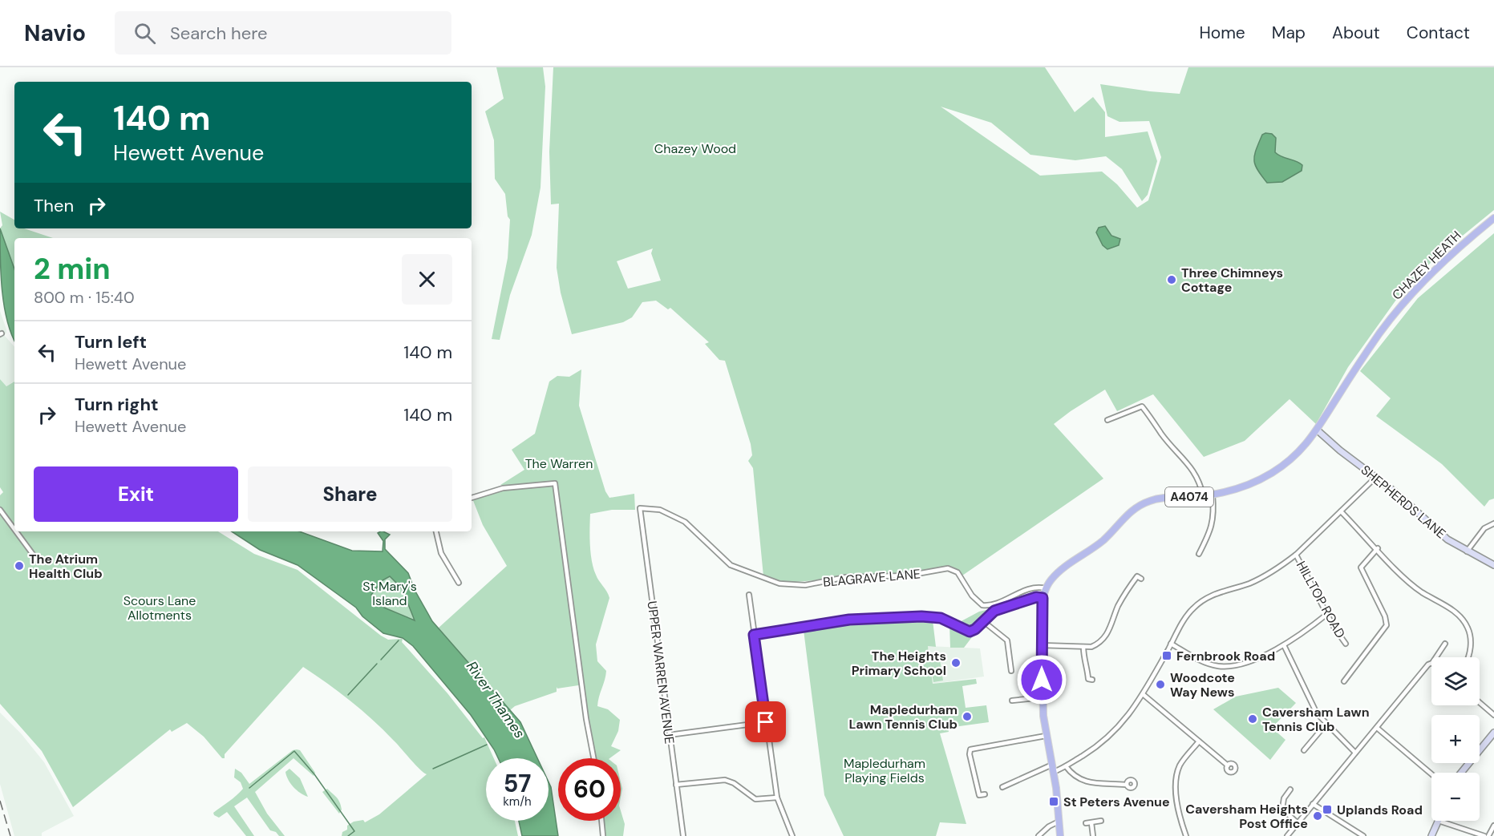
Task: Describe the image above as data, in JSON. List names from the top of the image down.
{
  "streets": {
    "main road": ["CHAZEY HEATH", "A4074"],
    "street": [
      "SHEPHERDS LANE",
      "BLAGRAVE LANE",
      "HILLTOP ROAD",
      "UPPER WARREN AVENUE"
    ]
  },
  "crossings": [
    ["CHAZEY HEATH", "A4074"],
    ["CHAZEY HEATH", "SHEPHERDS LANE"],
    ["A4074", "SHEPHERDS LANE"],
    ["BLAGRAVE LANE", "UPPER WARREN AVENUE"]
  ],
  "water": ["River Thames"],
  "parks": [
    "Chazey Wood",
    "The Warren",
    "St Mary's Island",
    "Scours Lane Allotments",
    "Mapledurham Playing Fields"
  ],
  "places": {
    "other": [
      "Three Chimneys Cottage",
      "The Atrium Health Club",
      "The Heights Primary School",
      "Woodcote Way News",
      "Mapledurham Lawn Tennis Club",
      "Caversham Lawn Tennis Club",
      "Caversham Heights Post Office"
    ],
    "transit": ["Fernbrook Road", "St Peters Avenue", "Uplands Road"]
  },
  "page": {
    "header": "Navio",
    "search": "Search here",
    "nav": [
      "Home",
      "Map",
      "About",
      "Contact"
    ],
    "turn": ["140 m", "Hewett Avenue"],
    "then": "Then",
    "heading": ["2 min", "800 m · 15:40"],
    "list": [
      {
        "name": "Turn left",
        "note": "Hewett Avenue",
        "value": "140 m"
      },
      {
        "name": "Turn right",
        "note": "Hewett Avenue",
        "value": "140 m"
      }
    ],
    "buttons": ["Exit", "Share"],
    "map_buttons": ["+", "−"],
    "speed": "57 km/h",
    "limit": "60"
  }
}
